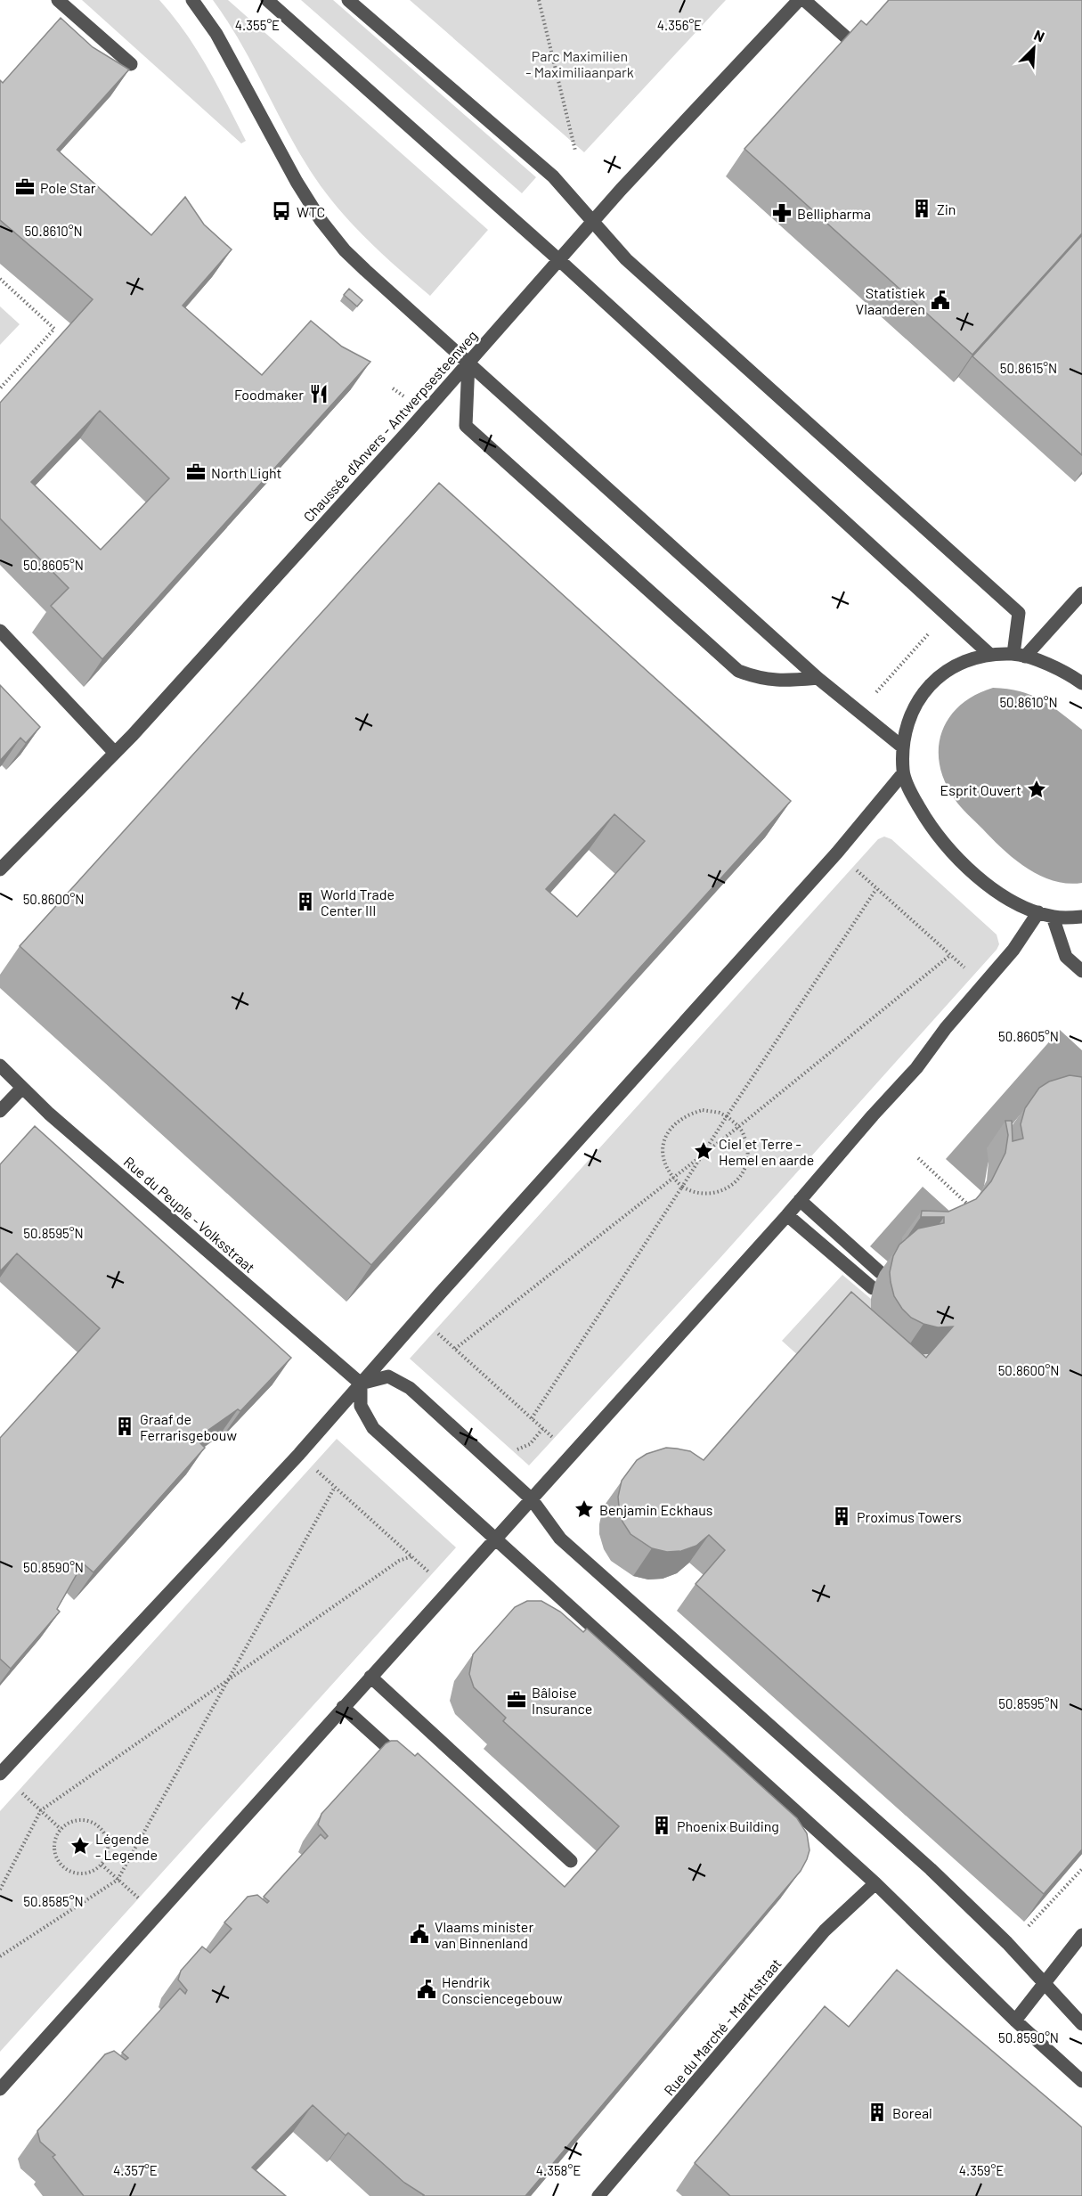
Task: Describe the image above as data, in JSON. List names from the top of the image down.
{
  "streets": {
    "street": ["Chaussée d'Anvers - Antwerpsesteenweg", "Rue du Peuple - Volksstraat", "Rue du Marché - Marktstraat"]
  },
  "parks": ["Parc Maximilien - Maximiliaanpark"],
  "places": {
    "office": ["Pole Star", "North Light", "Bâloise Insurance"],
    "building": [
      "Zin",
      "World Trade Center III",
      "Graaf de Ferrarisgebouw",
      "Proximus Towers",
      "Phoenix Building",
      "Boreal"
    ],
    "bus stop": ["WTC"],
    "pharmacy": ["Bellipharma"],
    "public building": ["Statistiek Vlaanderen", "Vlaams minister van Binnenland", "Hendrik Consciencegebouw"],
    "restaurant": ["Foodmaker"],
    "place": [
      "Esprit Ouvert",
      "Ciel et Terre - Hemel en aarde",
      "Benjamin Eckhaus",
      "Légende - Legende"
    ]
  },
  "north": "top right",
  "coordinates": [
    "4.355°E",
    "4.356°E",
    "50.8610°N",
    "50.8615°N",
    "50.8605°N",
    "50.8600°N",
    "50.8595°N",
    "50.8590°N",
    "50.8585°N",
    "4.357°E",
    "4.358°E",
    "4.359°E"
  ]
}
